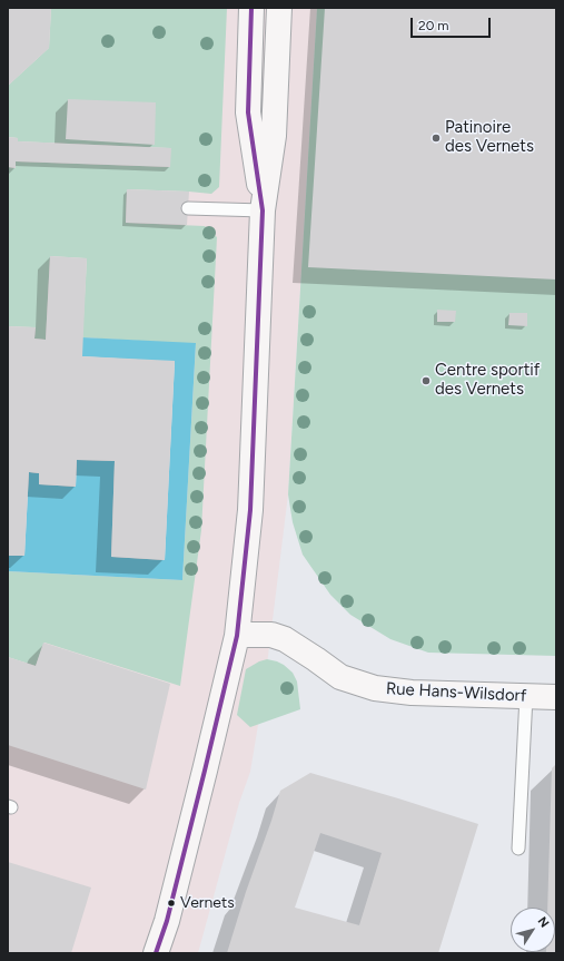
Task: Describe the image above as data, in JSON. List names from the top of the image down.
{
  "streets": {
    "main road": ["Rue Hans-Wilsdorf"]
  },
  "places": ["Patinoire des Vernets", "Centre sportif des Vernets", "Vernets"],
  "scale_bar": "20 m",
  "north": "top right"
}
